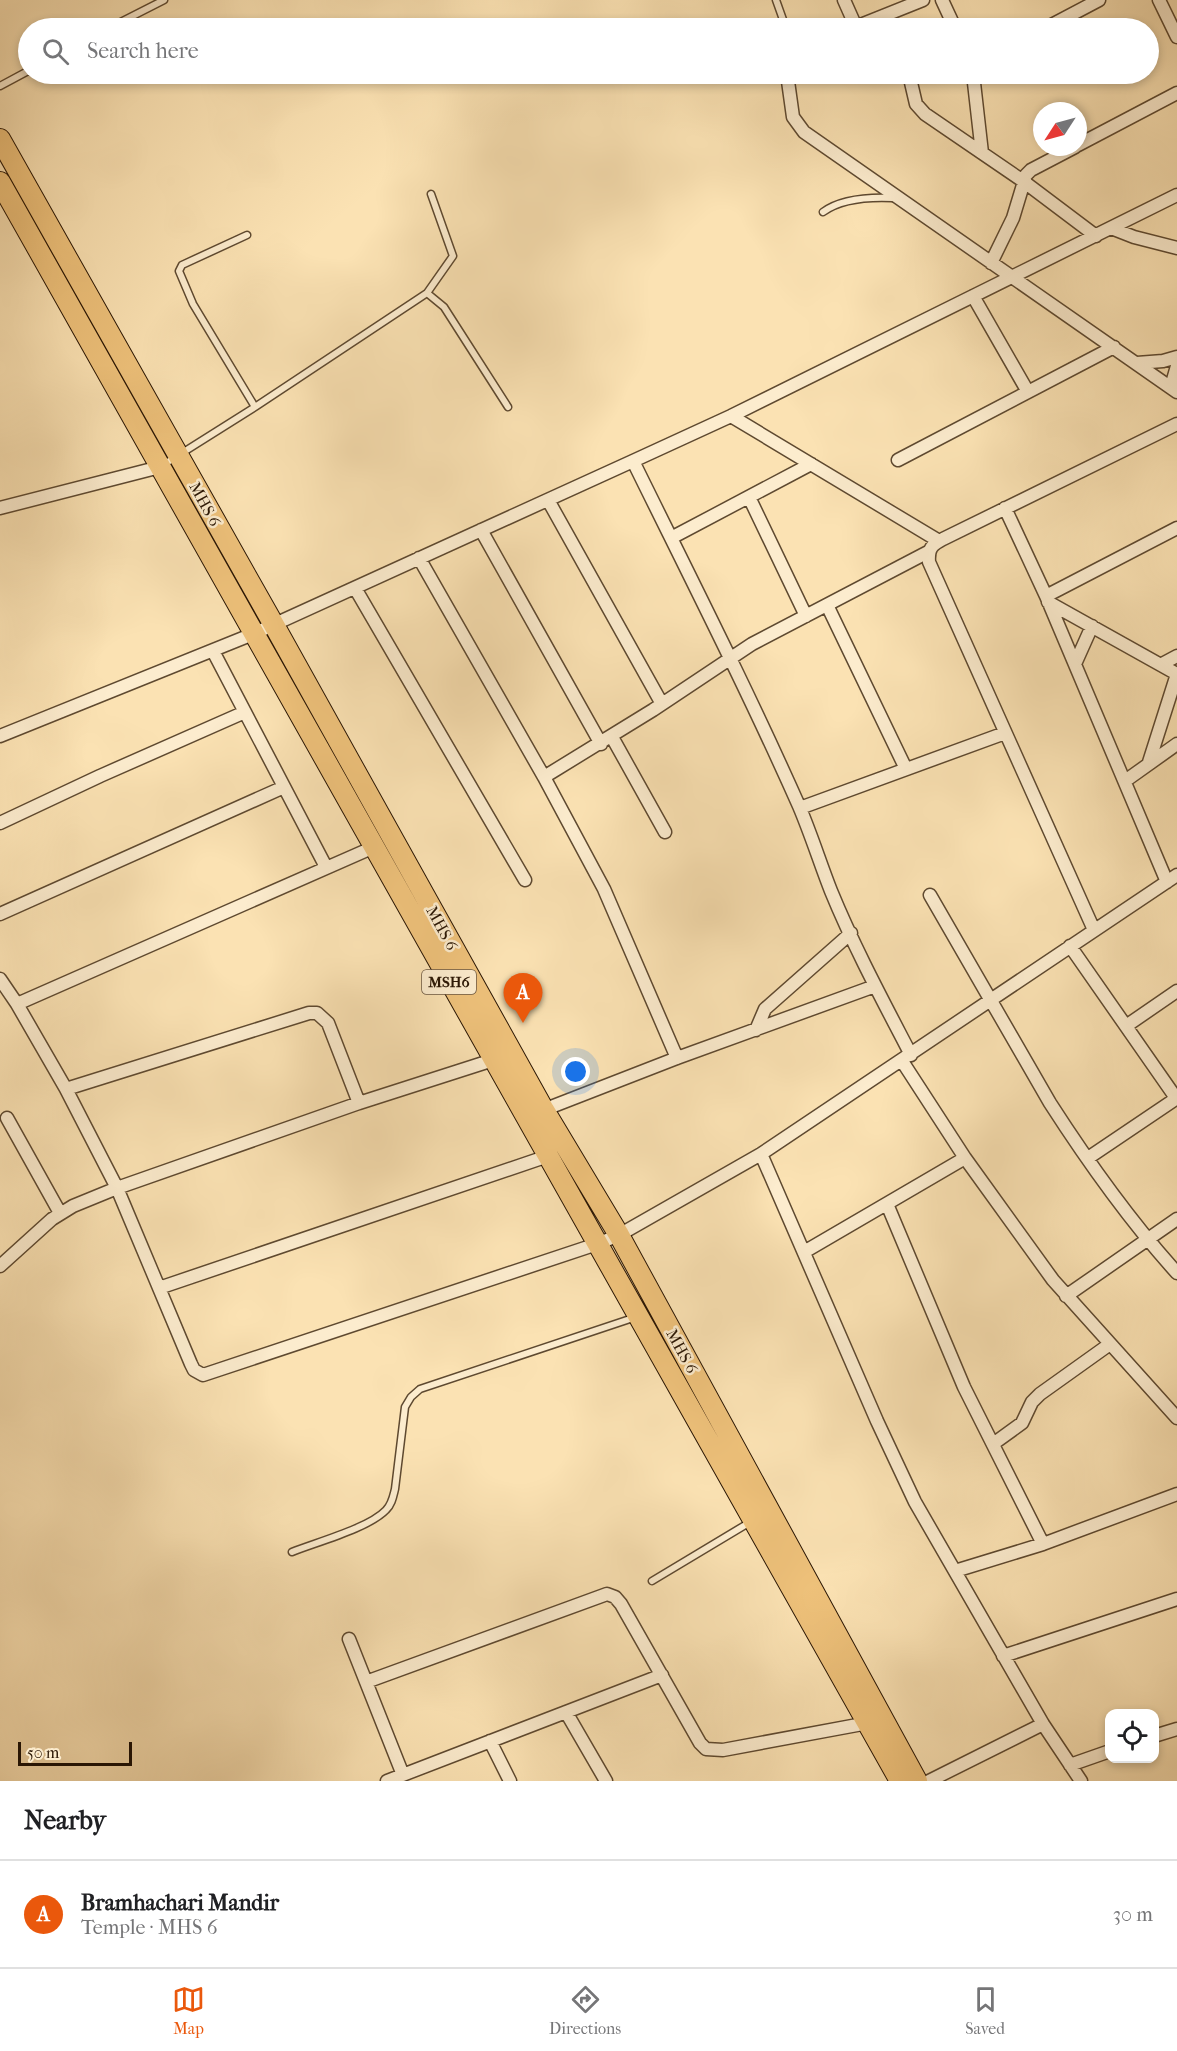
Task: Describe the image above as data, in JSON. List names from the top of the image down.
{
  "streets": {
    "main road": ["MHS 6", "MSH6"]
  },
  "crossings": [
    ["MHS 6", "MSH6"]
  ],
  "scale_bar": "50 m",
  "north": "bottom left",
  "page": {
    "search": "Search here",
    "pins": "A",
    "scale": "50 m",
    "heading": "Nearby",
    "list": [
      {
        "mark": "A",
        "name": "Bramhachari Mandir",
        "note": "Temple · MHS 6",
        "value": "30 m"
      }
    ],
    "nav": ["Map", "Directions", "Saved"]
  }
}
